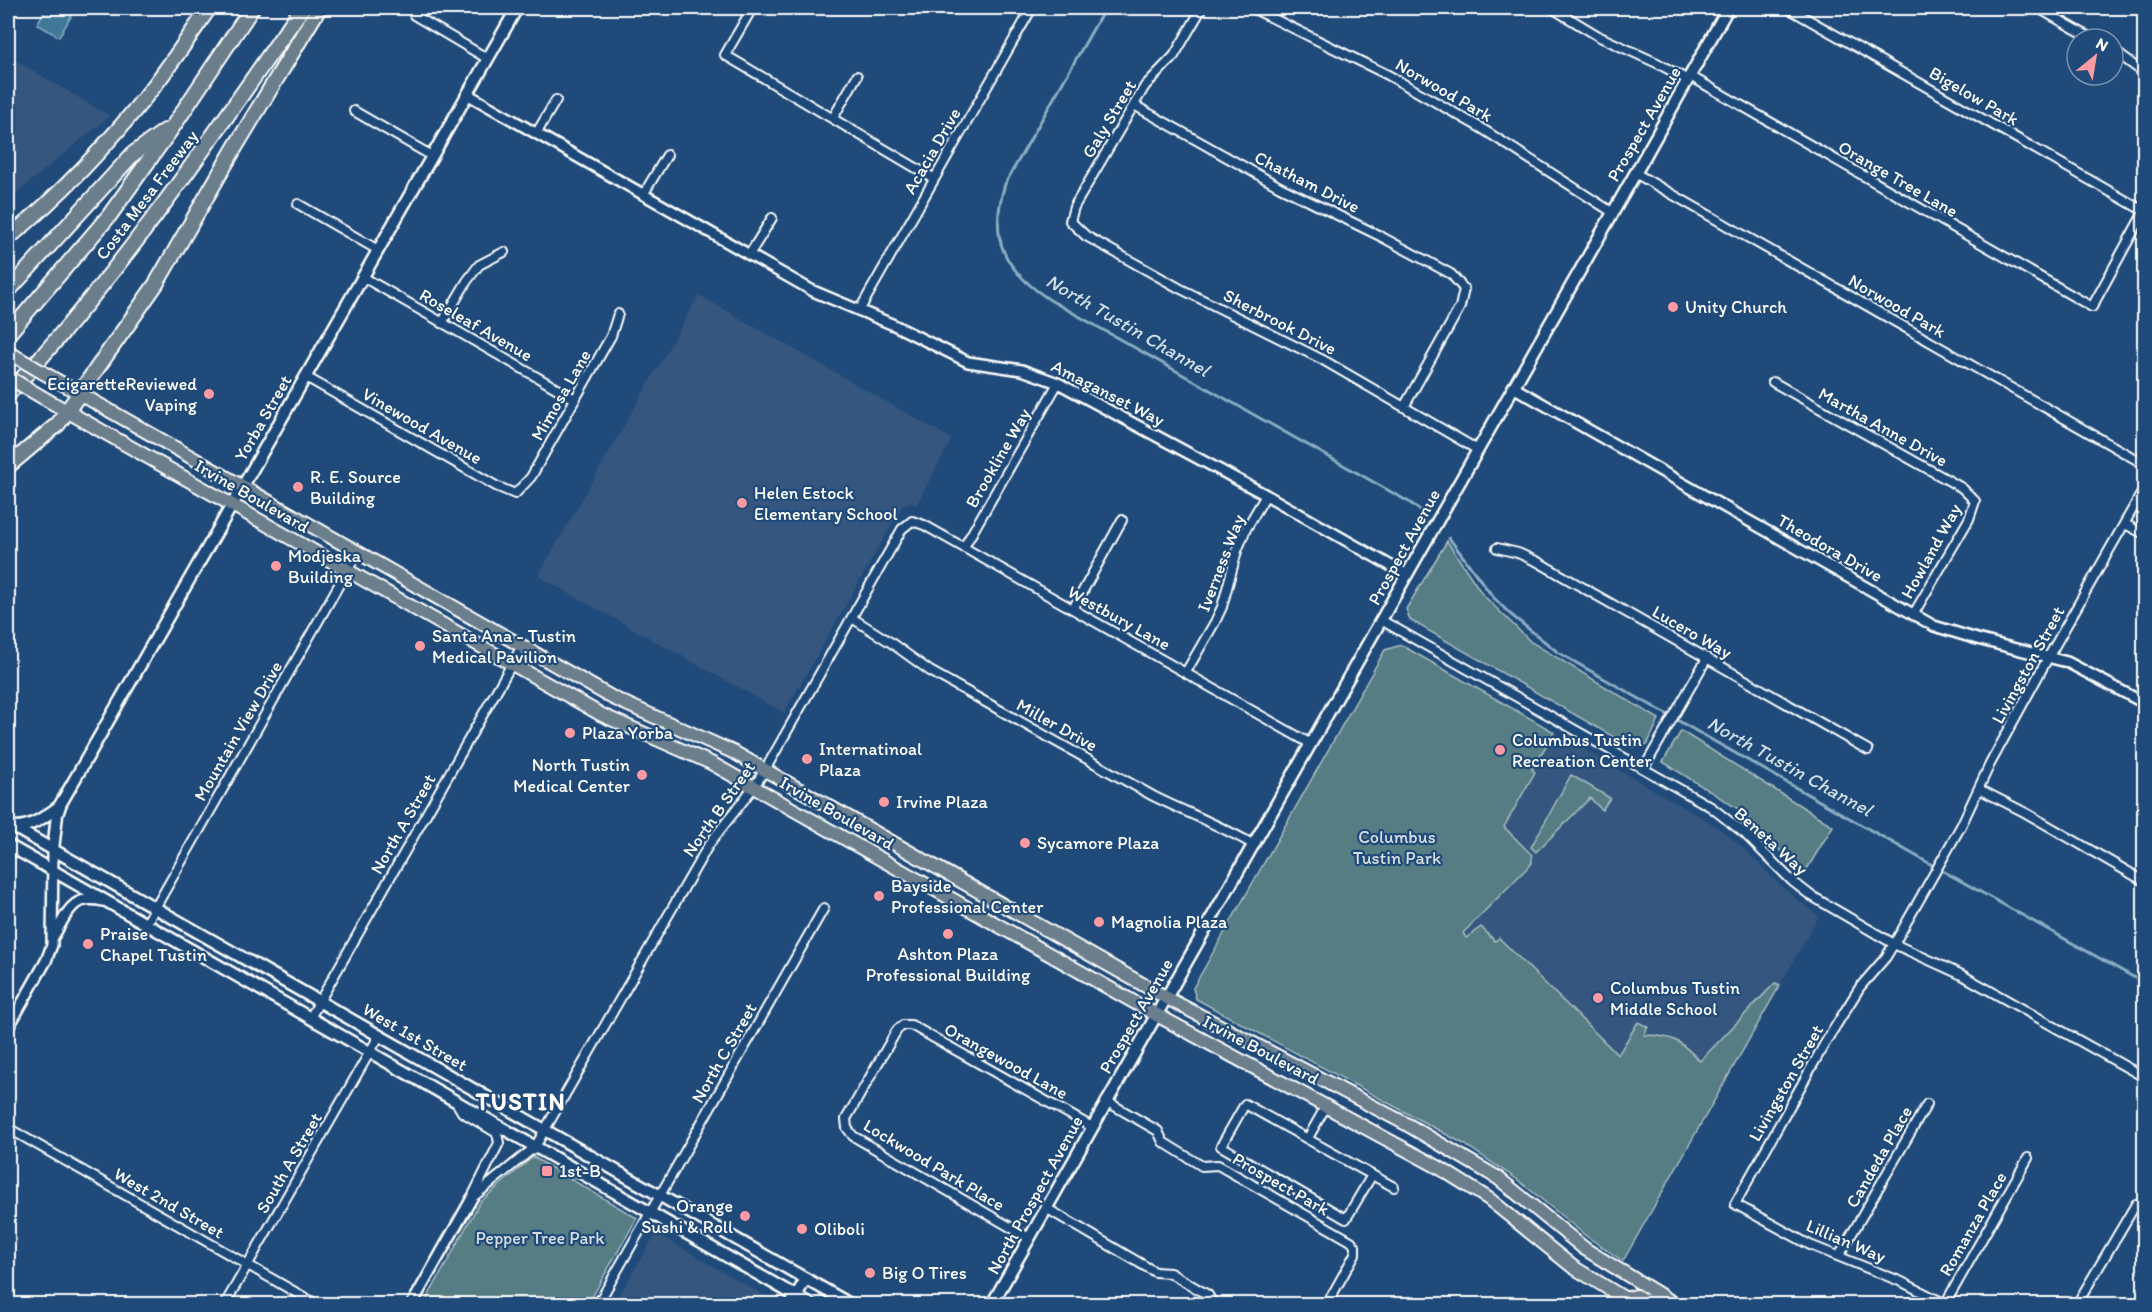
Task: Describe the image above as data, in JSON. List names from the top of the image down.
{
  "streets": {
    "highway": ["Costa Mesa Freeway"],
    "main road": [
      "Prospect Avenue",
      "Yorba Street",
      "Irvine Boulevard",
      "West 1st Street",
      "North Prospect Avenue"
    ],
    "street": [
      "Norwood Park",
      "Bigelow Park",
      "Galy Street",
      "Acacia Drive",
      "Orange Tree Lane",
      "Chatham Drive",
      "Sherbrook Drive",
      "Roseleaf Avenue",
      "Amaganset Way",
      "Mimosa Lane",
      "Vinewood Avenue",
      "Martha Anne Drive",
      "Brookline Way",
      "Theodora Drive",
      "Howland Way",
      "Iverness Way",
      "Westbury Lane",
      "Lucero Way",
      "Livingston Street",
      "Miller Drive",
      "Mountain View Drive",
      "North B Street",
      "North A Street",
      "Beneta Way",
      "North C Street",
      "Orangewood Lane",
      "Candeda Place",
      "South A Street",
      "Lockwood Park Place",
      "Prospect Park",
      "West 2nd Street",
      "Romanza Place",
      "Lillian Way"
    ]
  },
  "crossings": [
    ["Norwood Park", "Prospect Avenue"],
    ["Bigelow Park", "Orange Tree Lane"],
    ["Galy Street", "Chatham Drive"],
    ["Galy Street", "Sherbrook Drive"],
    ["Prospect Avenue", "Orange Tree Lane"],
    ["Prospect Avenue", "Sherbrook Drive"],
    ["Prospect Avenue", "Amaganset Way"],
    ["Prospect Avenue", "Irvine Boulevard"],
    ["Prospect Avenue", "Theodora Drive"],
    ["Prospect Avenue", "Westbury Lane"],
    ["Prospect Avenue", "Miller Drive"],
    ["Prospect Avenue", "Beneta Way"],
    ["Prospect Avenue", "Prospect Park"],
    ["Prospect Avenue", "North Prospect Avenue"],
    ["Acacia Drive", "Amaganset Way"],
    ["Chatham Drive", "Sherbrook Drive"],
    ["Roseleaf Avenue", "Mimosa Lane"],
    ["Roseleaf Avenue", "Yorba Street"],
    ["Amaganset Way", "Yorba Street"],
    ["Amaganset Way", "Brookline Way"],
    ["Amaganset Way", "Iverness Way"],
    ["Mimosa Lane", "Vinewood Avenue"],
    ["Yorba Street", "Vinewood Avenue"],
    ["Yorba Street", "Irvine Boulevard"],
    ["Yorba Street", "West 1st Street"],
    ["Martha Anne Drive", "Howland Way"],
    ["Brookline Way", "Westbury Lane"],
    ["Irvine Boulevard", "Mountain View Drive"],
    ["Irvine Boulevard", "North B Street"],
    ["Irvine Boulevard", "North A Street"],
    ["Theodora Drive", "Howland Way"],
    ["Theodora Drive", "Livingston Street"],
    ["Iverness Way", "Westbury Lane"],
    ["Westbury Lane", "North B Street"],
    ["Livingston Street", "Beneta Way"],
    ["Livingston Street", "Lillian Way"],
    ["Miller Drive", "North B Street"],
    ["Mountain View Drive", "West 1st Street"],
    ["North B Street", "West 1st Street"],
    ["North A Street", "West 1st Street"],
    ["West 1st Street", "North C Street"],
    ["West 1st Street", "South A Street"],
    ["Orangewood Lane", "Lockwood Park Place"],
    ["Orangewood Lane", "North Prospect Avenue"],
    ["Candeda Place", "Lillian Way"],
    ["South A Street", "West 2nd Street"],
    ["Lockwood Park Place", "North Prospect Avenue"],
    ["Prospect Park", "North Prospect Avenue"],
    ["Romanza Place", "Lillian Way"]
  ],
  "districts": ["TUSTIN"],
  "water": ["North Tustin Channel"],
  "parks": ["Columbus Tustin Park", "Pepper Tree Park"],
  "places": {
    "other": [
      "Unity Church",
      "EcigaretteReviewed Vaping",
      "R. E. Source Building",
      "Helen Estock Elementary School",
      "Modjeska Building",
      "Santa Ana - Tustin Medical Pavilion",
      "Plaza Yorba",
      "Columbus Tustin Recreation Center",
      "Internatinoal Plaza",
      "North Tustin Medical Center",
      "Irvine Plaza",
      "Sycamore Plaza",
      "Bayside Professional Center",
      "Magnolia Plaza",
      "Ashton Plaza Professional Building",
      "Praise Chapel Tustin",
      "Columbus Tustin Middle School",
      "Orange Sushi & Roll",
      "Oliboli",
      "Big O Tires"
    ],
    "transit": ["1st-B"]
  },
  "north": "top right"
}
